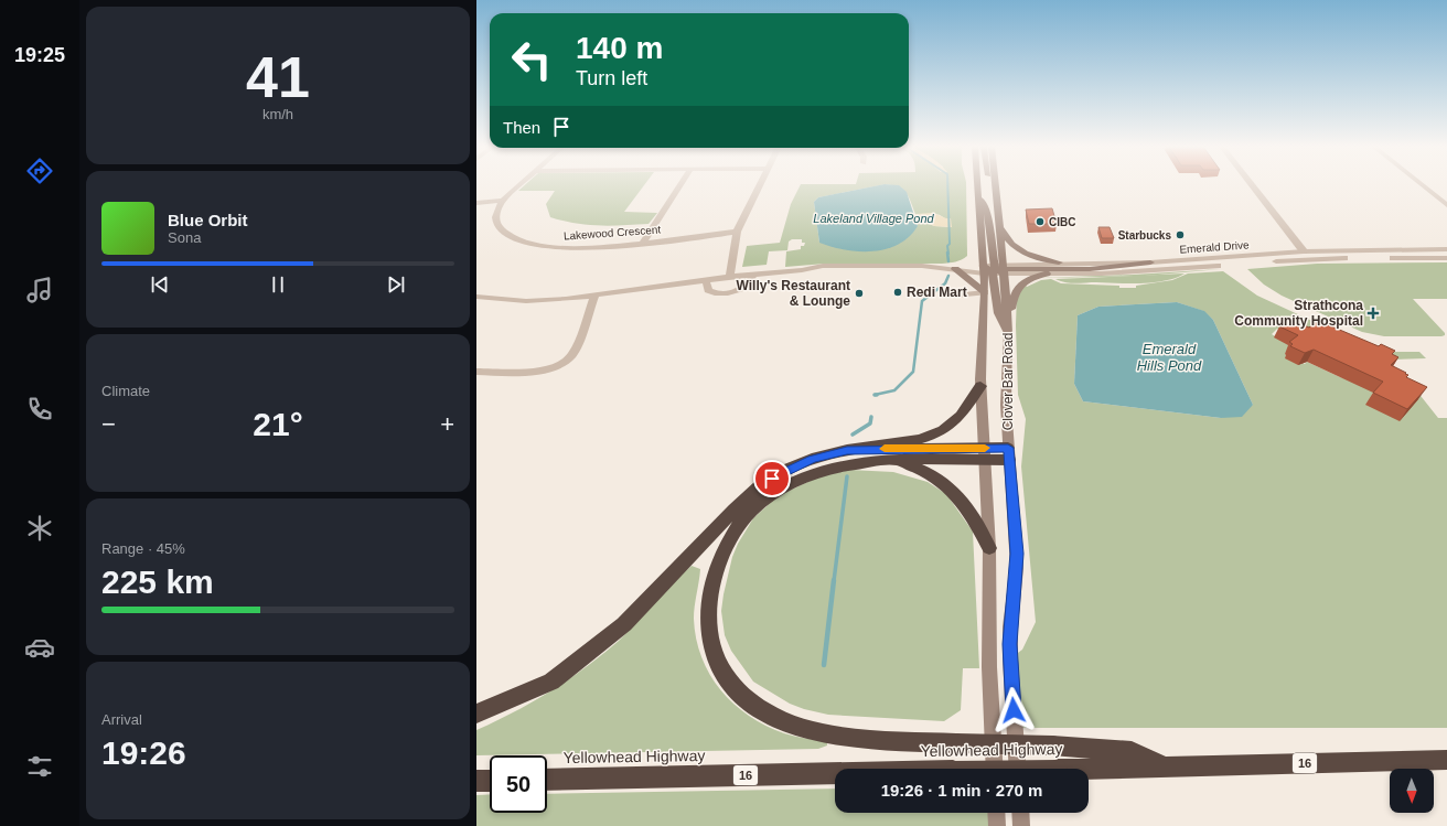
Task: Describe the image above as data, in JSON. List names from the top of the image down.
{
  "streets": {
    "highway": ["Yellowhead Highway", "16"],
    "main road": ["Clover Bar Road"],
    "street": ["Lakewood Crescent", "Emerald Drive"]
  },
  "crossings": [
    ["Emerald Drive", "Clover Bar Road"]
  ],
  "water": ["Lakeland Village Pond", "Emerald Hills Pond"],
  "places": {
    "other": [
      "CIBC",
      "Starbucks",
      "Redi Mart",
      "Willy's Restaurant & Lounge"
    ],
    "health": ["Strathcona Community Hospital"]
  },
  "north": "bottom",
  "page": {
    "tabs": "19:25",
    "tile": [
      ["41", "km/h"],
      "Climate",
      ["Range · 45%", "225 km"],
      ["Arrival", "19:26"]
    ],
    "turn": ["140 m", "Turn left"],
    "then": "Then",
    "song": ["Blue Orbit", "Sona"],
    "heat": ["−", "21°", "+"],
    "limit": "50",
    "trip": "19:26 · 1 min · 270 m"
  }
}
